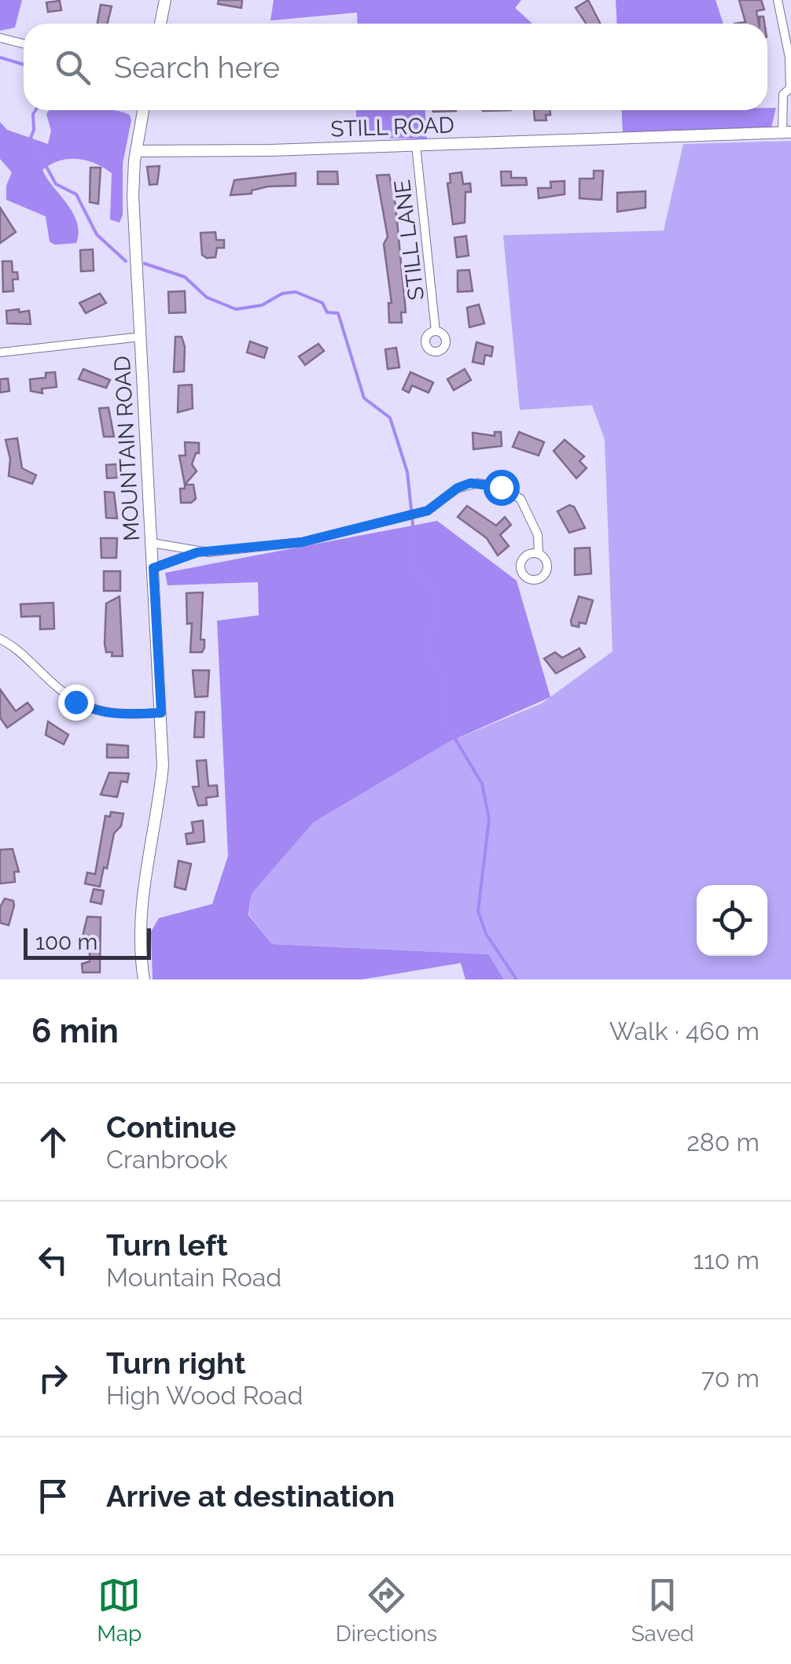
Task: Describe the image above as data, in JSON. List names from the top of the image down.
{
  "streets": {
    "main road": ["STILL ROAD", "MOUNTAIN ROAD"],
    "street": ["STILL LANE"]
  },
  "crossings": [
    ["STILL ROAD", "STILL LANE"],
    ["STILL ROAD", "MOUNTAIN ROAD"]
  ],
  "scale_bar": "100 m",
  "page": {
    "search": "Search here",
    "scale": "100 m",
    "heading": ["6 min", "Walk · 460 m"],
    "list": [
      ["Continue", "Cranbrook", "280 m"],
      ["Turn left", "Mountain Road", "110 m"],
      ["Turn right", "High Wood Road", "70 m"],
      "Arrive at destination"
    ],
    "nav": ["Map", "Directions", "Saved"]
  }
}
